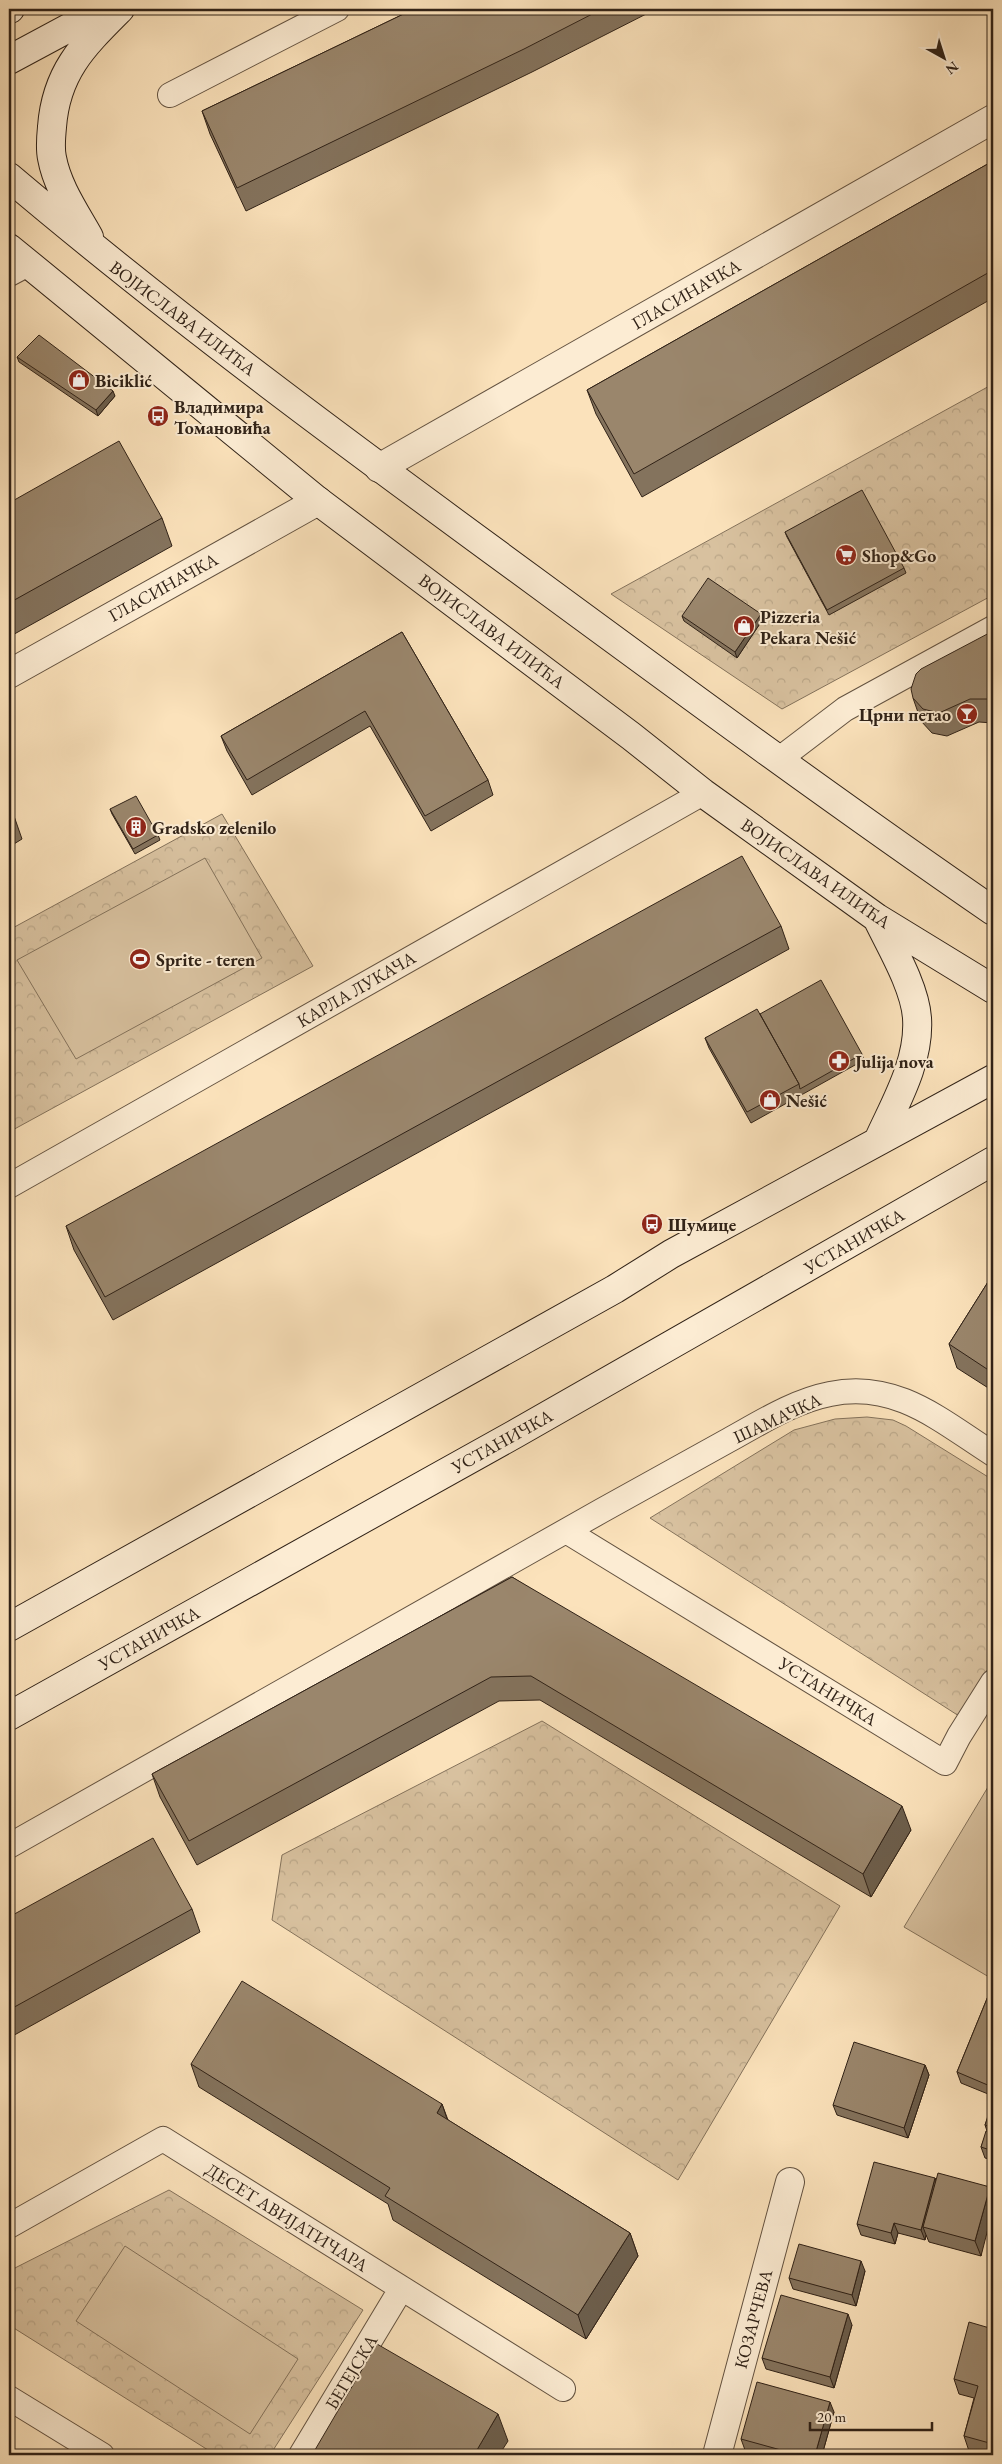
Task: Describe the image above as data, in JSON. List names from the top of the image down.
{
  "streets": {
    "main road": [
      "ГЛАСИНАЧКА",
      "ВОЈИСЛАВА ИЛИЋА",
      "УСТАНИЧКА",
      "КОЗАРЧЕВА"
    ],
    "lane": [
      "КАРЛА ЛУКАЧА",
      "ШАМАЧКА",
      "ДЕСЕТ АВИЈАТИЧАРА",
      "БЕГЕЈСКА"
    ]
  },
  "crossings": [
    ["ГЛАСИНАЧКА", "ВОЈИСЛАВА ИЛИЋА"],
    ["ВОЈИСЛАВА ИЛИЋА", "КАРЛА ЛУКАЧА"],
    ["УСТАНИЧКА", "ШАМАЧКА"],
    ["ДЕСЕТ АВИЈАТИЧАРА", "БЕГЕЈСКА"]
  ],
  "places": {
    "shop": ["Biciklić", "Pizzeria Pekara Nešić", "Nešić"],
    "bus stop": ["Владимира Томановића", "Шумице"],
    "supermarket": ["Shop&Go"],
    "bar": ["Црни петао"],
    "building": ["Gradsko zelenilo"],
    "sports": ["Sprite - teren"],
    "pharmacy": ["Julija nova"]
  },
  "scale_bar": "20 m",
  "north": "bottom right"
}
